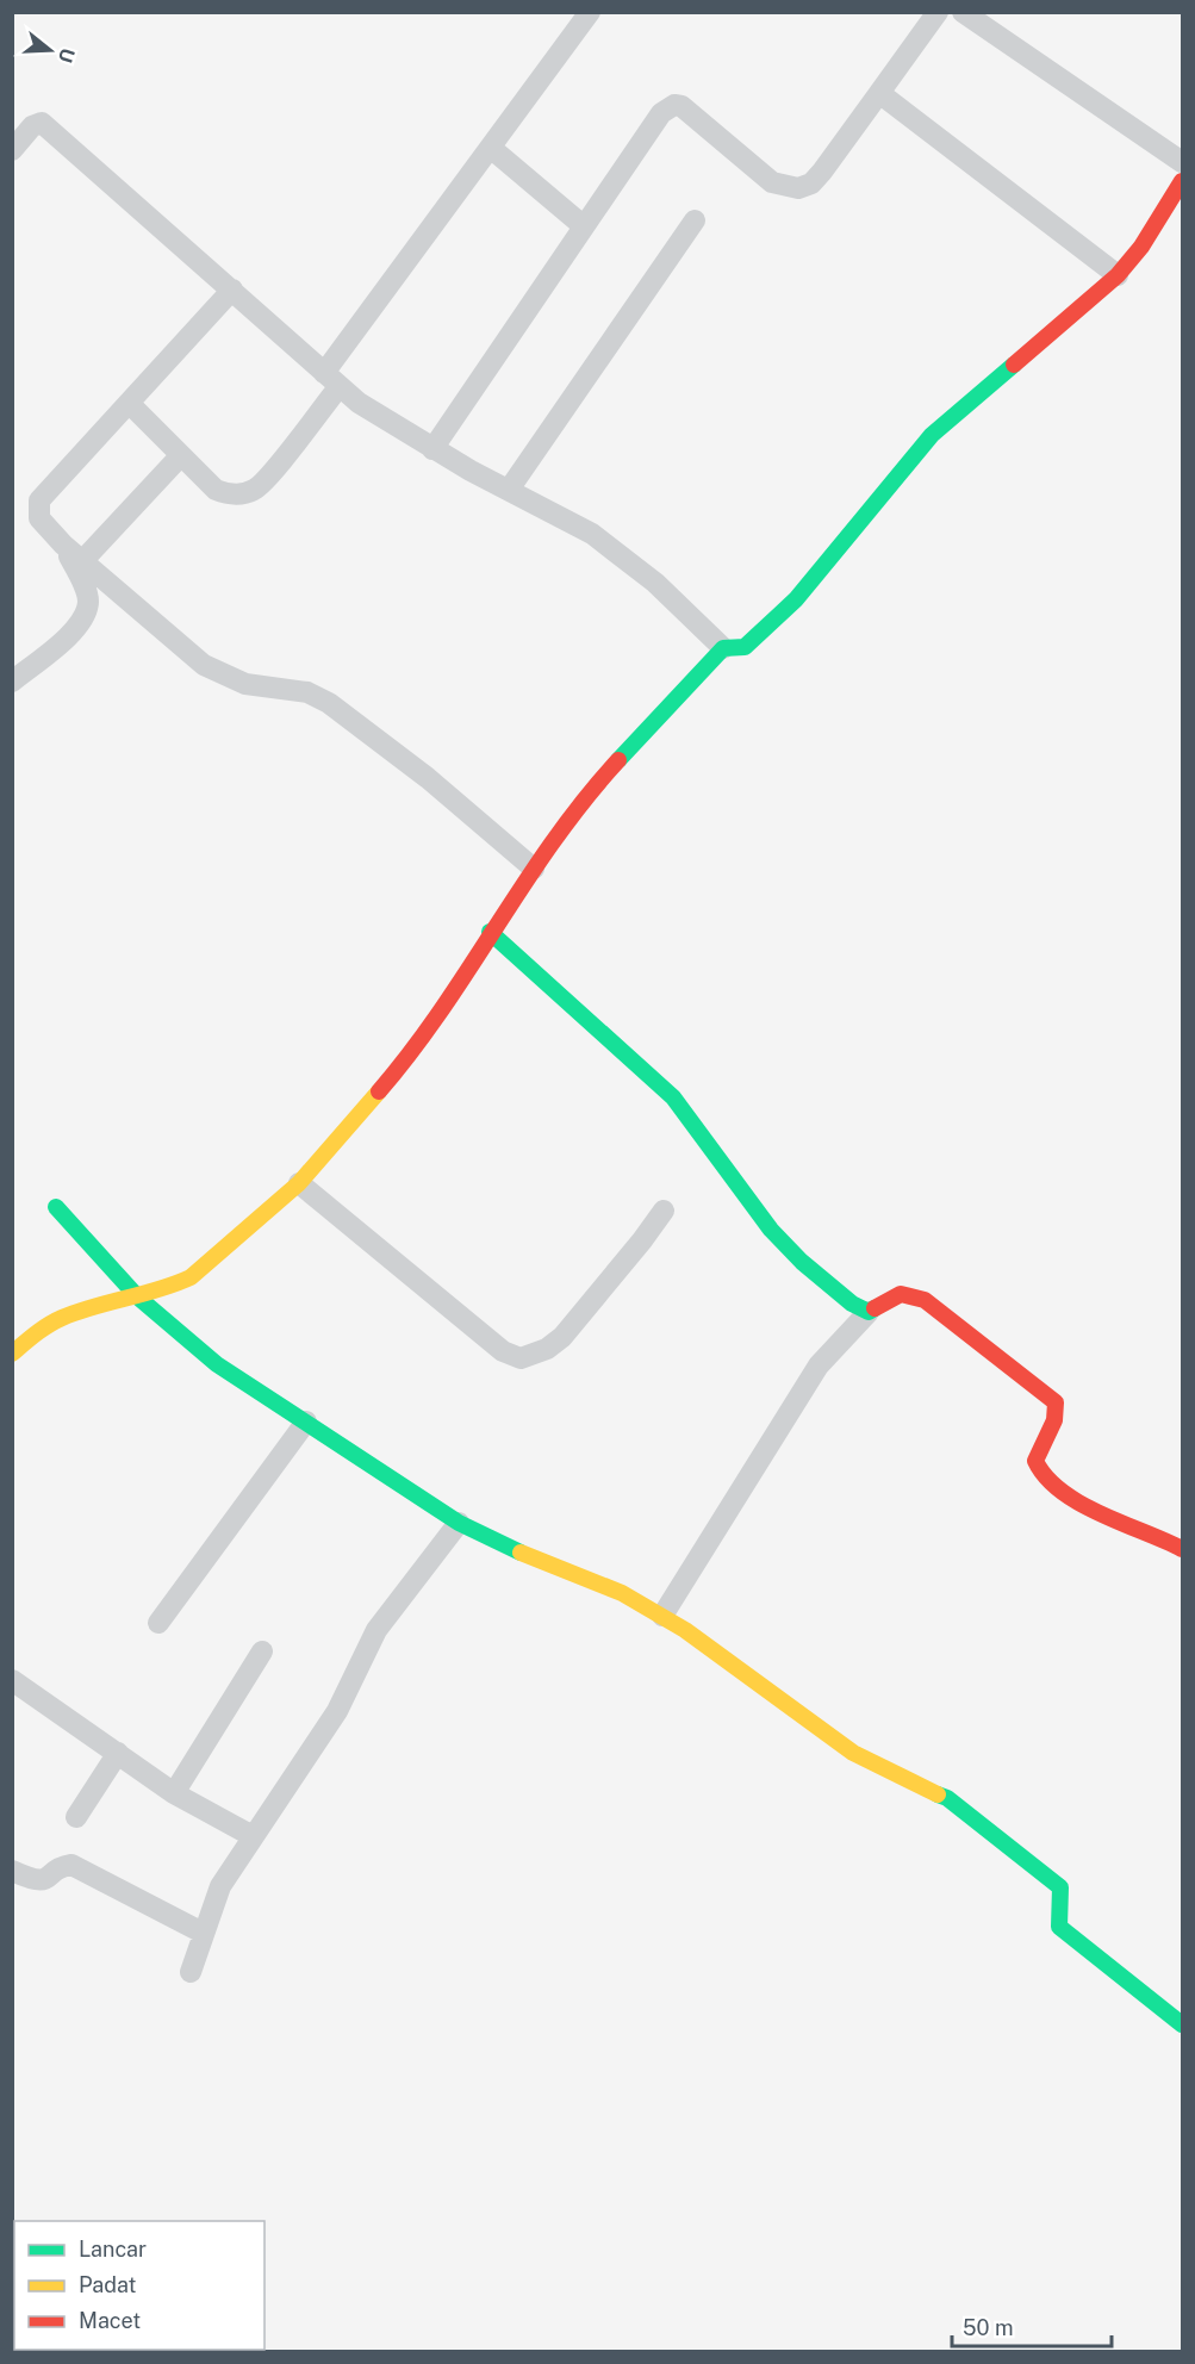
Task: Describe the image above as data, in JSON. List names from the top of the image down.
{
  "legend": ["Lancar", "Padat", "Macet"],
  "scale_bar": "50 m",
  "north": "right"
}
